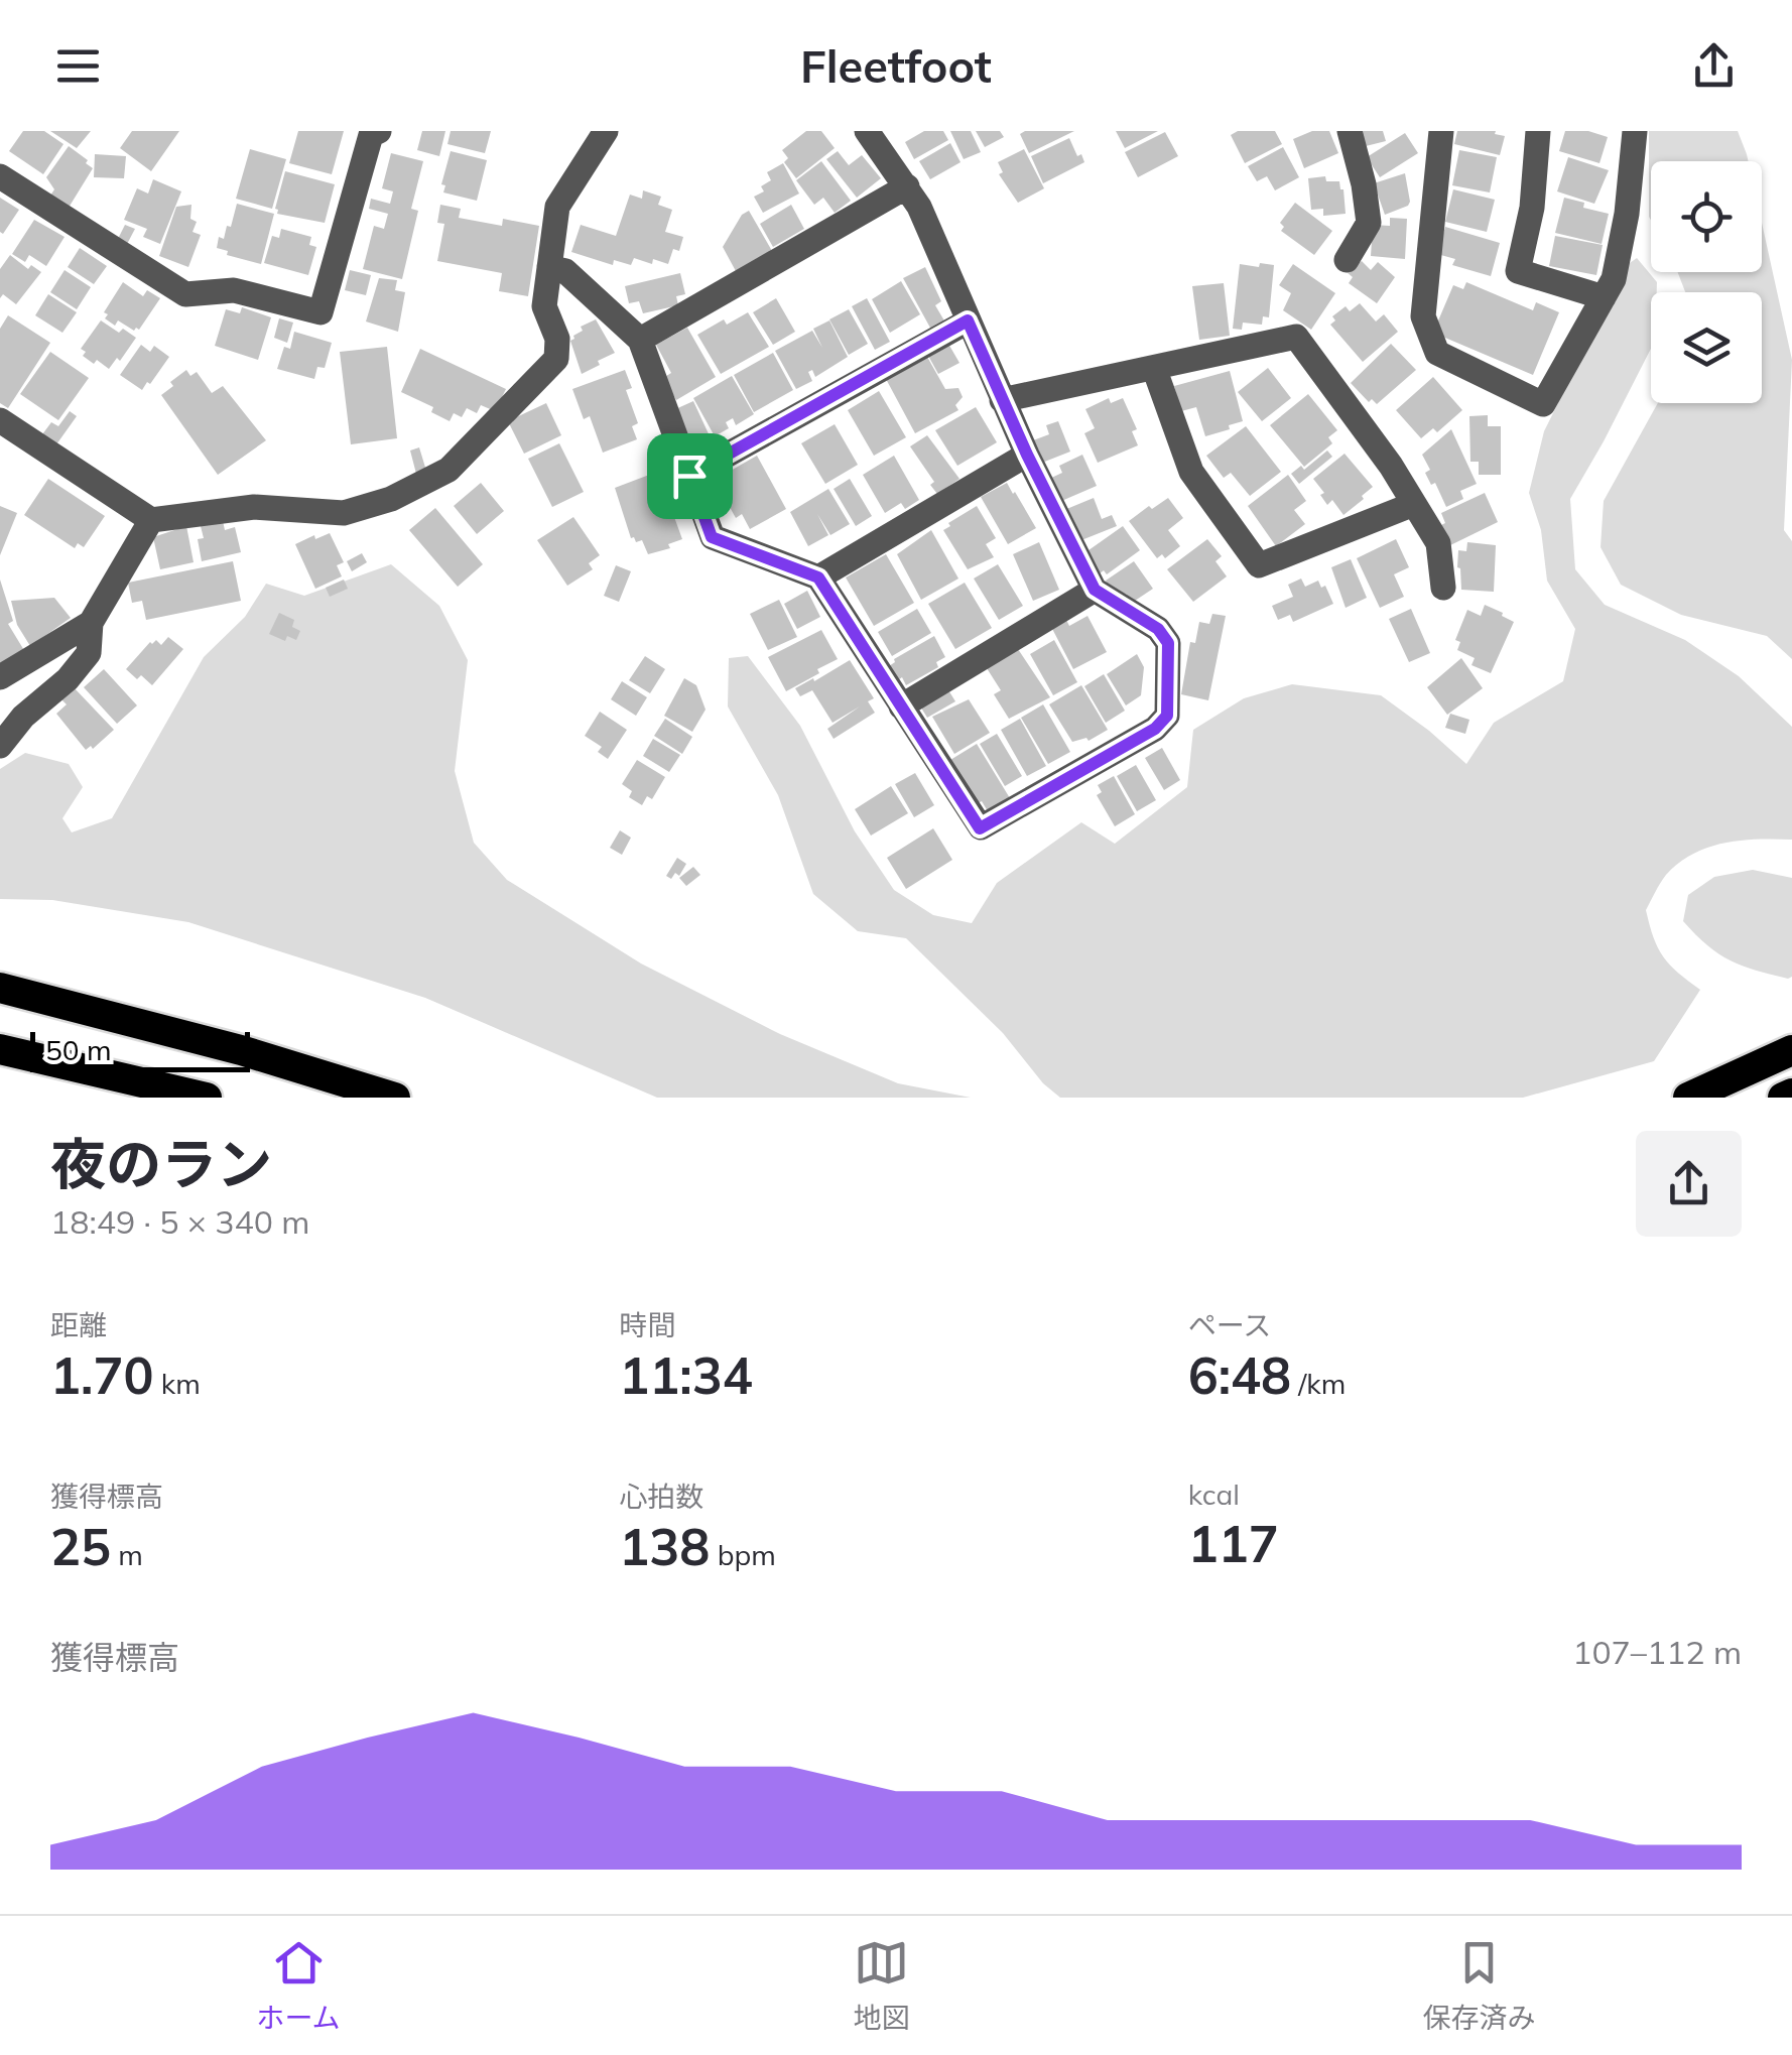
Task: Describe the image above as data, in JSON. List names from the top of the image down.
{
  "scale_bar": "50 m",
  "page": {
    "header": "Fleetfoot",
    "scale": "50 m",
    "heading": ["夜のラン", "18:49 · 5 × 340 m"],
    "stats": [
      ["距離", "1.70 km"],
      ["時間", "11:34"],
      ["ペース", "6:48 /km"],
      ["獲得標高", "25 m"],
      ["心拍数", "138 bpm"],
      ["kcal", "117"]
    ],
    "chart": ["獲得標高", "107–112 m"],
    "tabs": ["ホーム", "地図", "保存済み"]
  }
}
